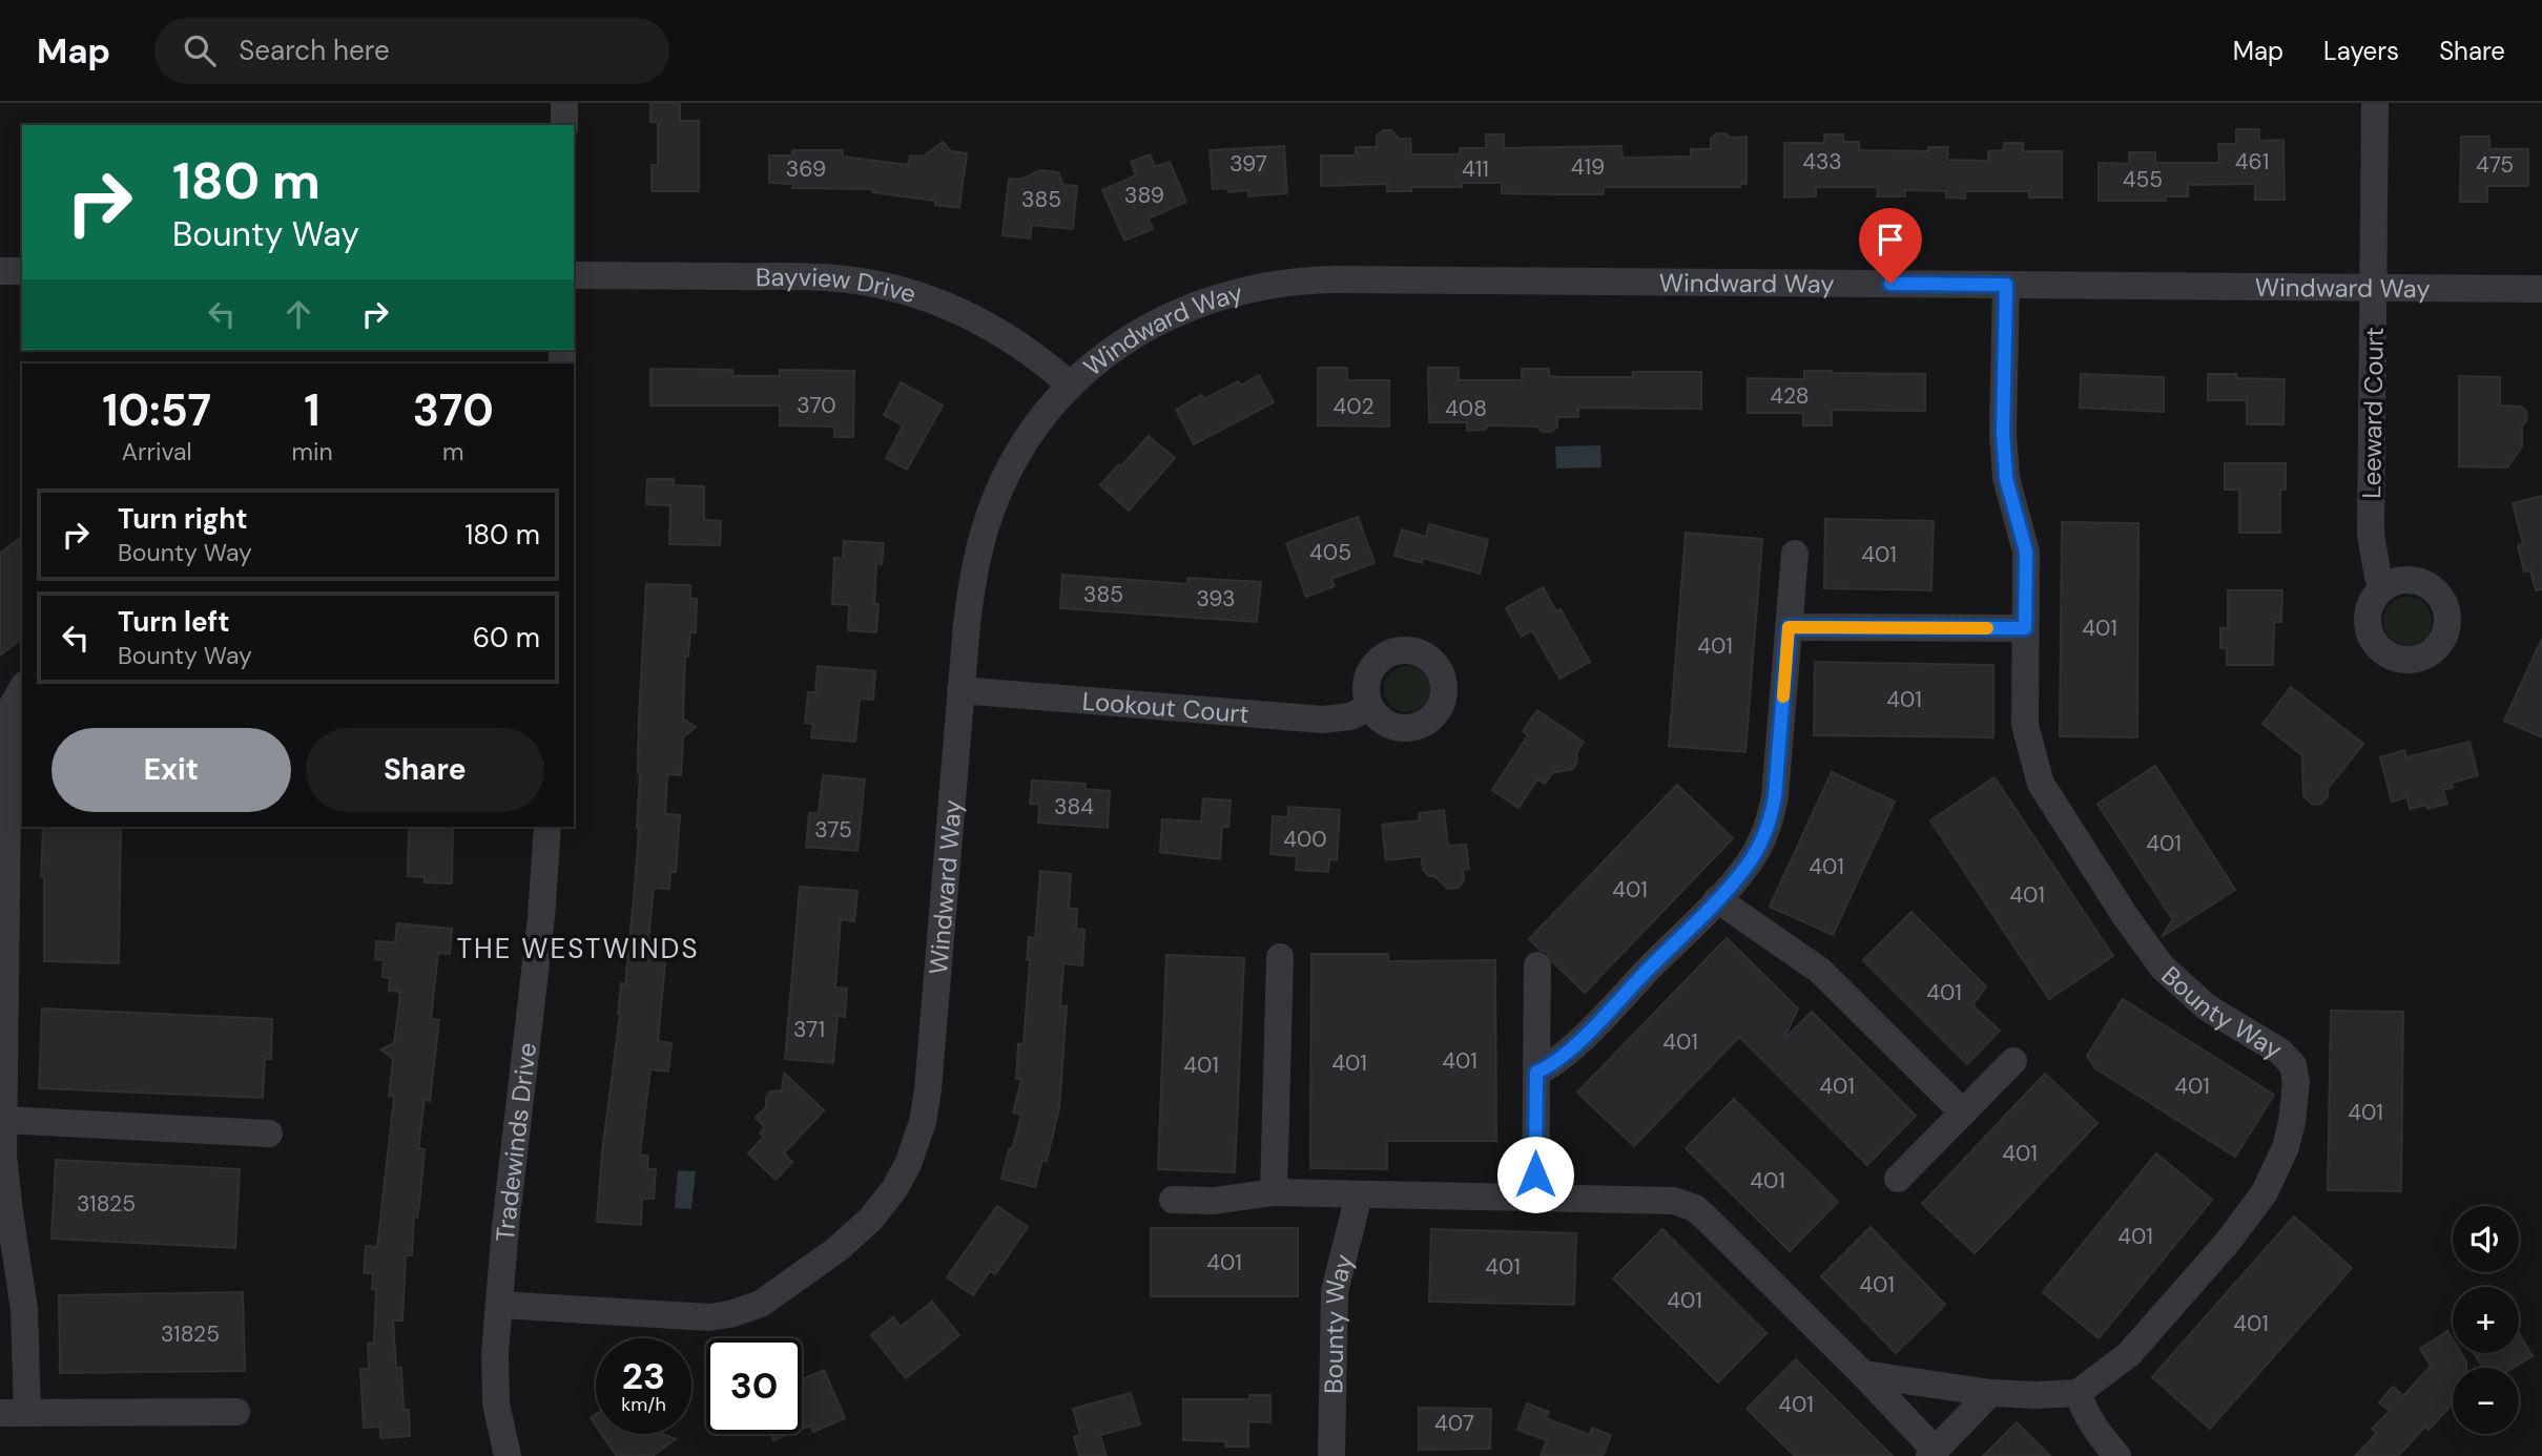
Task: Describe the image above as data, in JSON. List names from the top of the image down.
{
  "streets": {
    "street": [
      "Windward Way",
      "Bayview Drive",
      "Leeward Court",
      "Lookout Court",
      "Bounty Way",
      "Tradewinds Drive"
    ]
  },
  "crossings": [
    ["Windward Way", "Bayview Drive"],
    ["Windward Way", "Leeward Court"],
    ["Windward Way", "Lookout Court"],
    ["Windward Way", "Bounty Way"],
    ["Windward Way", "Tradewinds Drive"]
  ],
  "districts": ["THE WESTWINDS"],
  "house_numbers": [
    "433",
    "461",
    "397",
    "475",
    "419",
    "369",
    "411",
    "455",
    "389",
    "385",
    "428",
    "370",
    "402",
    "408",
    "405",
    "401",
    "385",
    "393",
    "401",
    "401",
    "401",
    "384",
    "375",
    "400",
    "401",
    "401",
    "401",
    "401",
    "401",
    "371",
    "401",
    "401",
    "401",
    "401",
    "401",
    "401",
    "401",
    "401",
    "401",
    "31825",
    "401",
    "401",
    "401",
    "401",
    "401",
    "401",
    "31825",
    "401",
    "407"
  ],
  "page": {
    "header": "Map",
    "search": "Search here",
    "nav": ["Map", "Layers", "Share"],
    "turn": ["180 m", "Bounty Way"],
    "eta": [
      "10:57",
      "Arrival",
      "1",
      "min",
      "370",
      "m"
    ],
    "list": [
      {
        "name": "Turn right",
        "note": "Bounty Way",
        "value": "180 m"
      },
      {
        "name": "Turn left",
        "note": "Bounty Way",
        "value": "60 m"
      }
    ],
    "buttons": ["Exit", "Share"],
    "map_buttons": ["+", "−"],
    "speed": "23 km/h",
    "limit": "30"
  }
}
